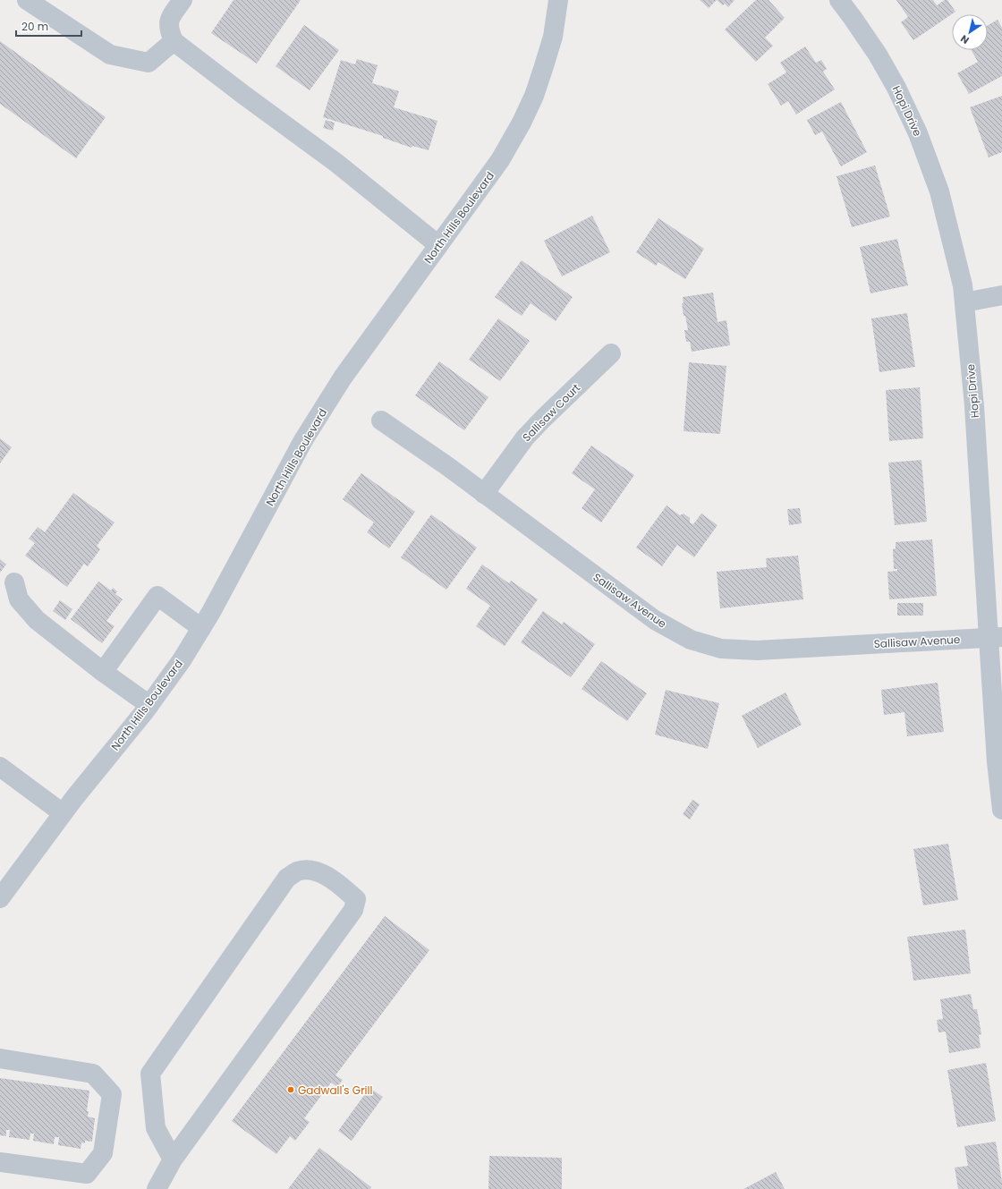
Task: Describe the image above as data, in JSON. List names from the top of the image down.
{
  "streets": {
    "street": [
      "Hopi Drive",
      "North Hills Boulevard",
      "Sallisaw Court",
      "Sallisaw Avenue"
    ]
  },
  "crossings": [
    ["Hopi Drive", "Sallisaw Avenue"],
    ["Sallisaw Court", "Sallisaw Avenue"]
  ],
  "places": ["Gadwall's Grill"],
  "scale_bar": "20 m",
  "north": "bottom left"
}
